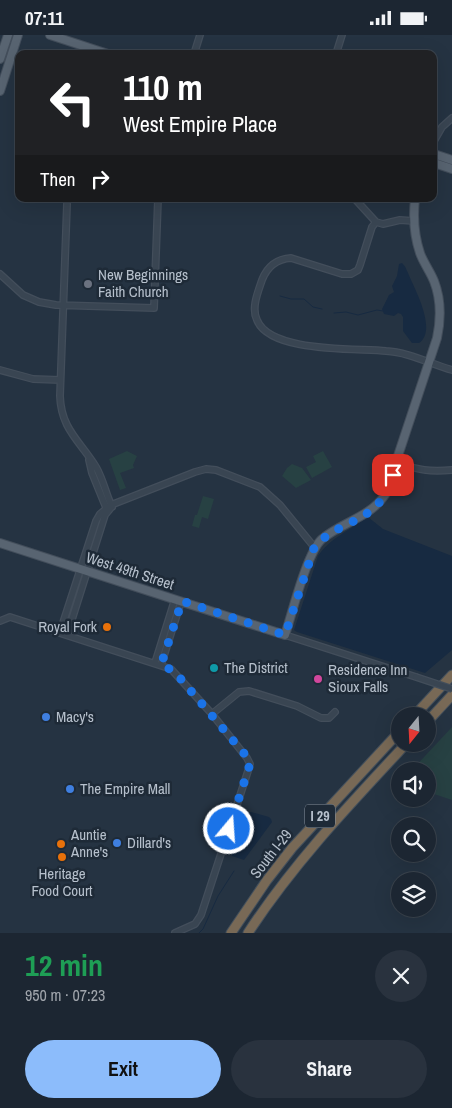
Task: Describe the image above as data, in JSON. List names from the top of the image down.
{
  "streets": {
    "highway": ["I 29", "South I-29"],
    "main road": ["West 49th Street"]
  },
  "places": [
    "New Beginnings Faith Church",
    "Royal Fork",
    "The District",
    "Residence Inn Sioux Falls",
    "Macy's",
    "The Empire Mall",
    "Dillard's",
    "Auntie Anne's",
    "Heritage Food Court"
  ],
  "north": "bottom",
  "page": {
    "status": "07:11",
    "turn": ["110 m", "West Empire Place"],
    "then": "Then",
    "heading": ["12 min", "950 m · 07:23"],
    "buttons": ["Exit", "Share"]
  }
}
